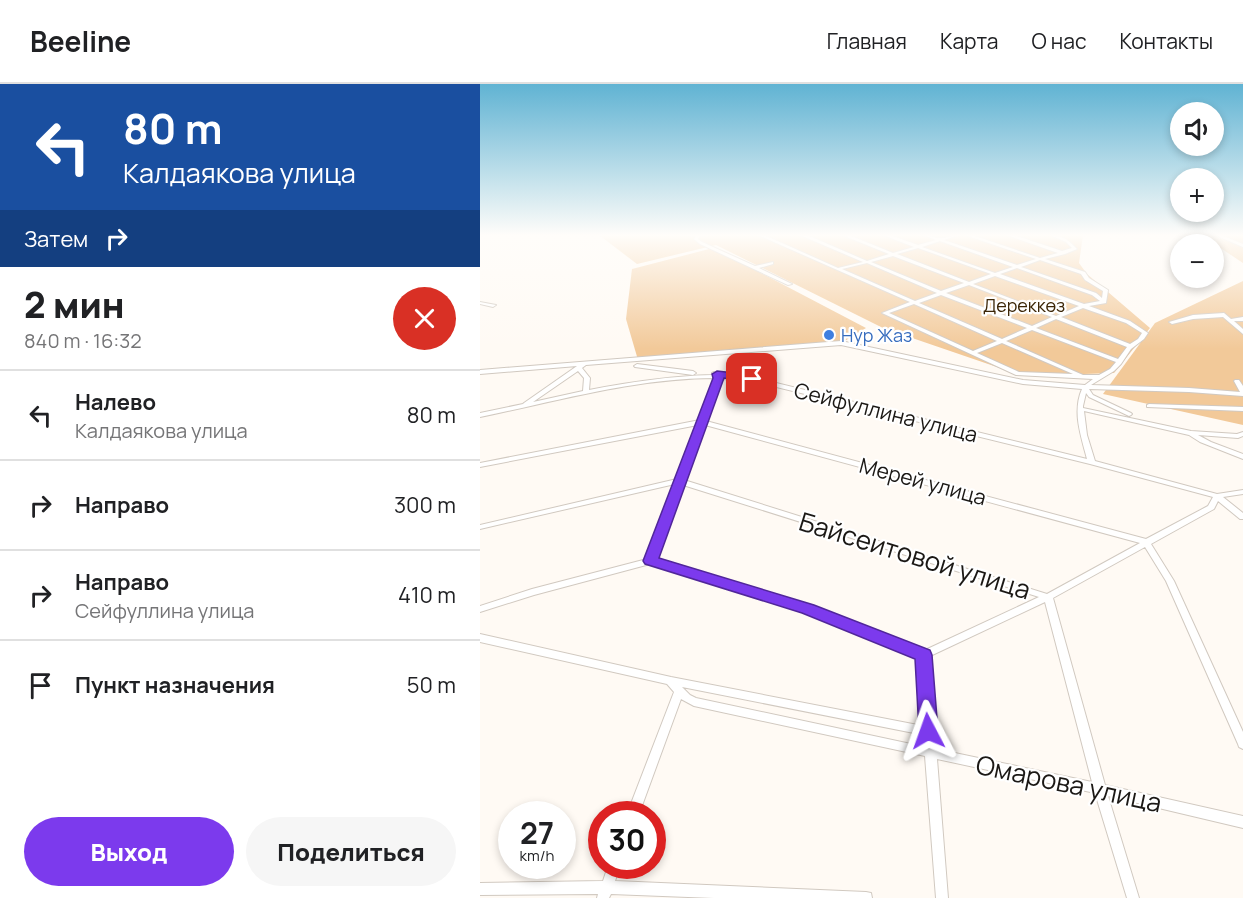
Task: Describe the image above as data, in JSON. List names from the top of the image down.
{
  "streets": {
    "street": [
      "Сейфуллина улица",
      "Мерей улица",
      "Байсеитовой улица",
      "Омарова улица"
    ]
  },
  "crossings": [
    ["Байсеитовой улица", "Омарова улица"]
  ],
  "parks": ["Дереккөз"],
  "places": ["Нур Жаз"],
  "page": {
    "header": "Beeline",
    "nav": [
      "Главная",
      "Карта",
      "О нас",
      "Контакты"
    ],
    "turn": ["80 m", "Калдаякова улица"],
    "map_buttons": ["+", "−"],
    "then": "Затем",
    "heading": ["2 мин", "840 m · 16:32"],
    "list": [
      {
        "name": "Налево",
        "note": "Калдаякова улица",
        "value": "80 m"
      },
      {
        "name": "Направо",
        "value": "300 m"
      },
      {
        "name": "Направо",
        "note": "Сейфуллина улица",
        "value": "410 m"
      },
      {
        "name": "Пункт назначения",
        "value": "50 m"
      }
    ],
    "speed": "27 km/h",
    "limit": "30",
    "buttons": ["Выход", "Поделиться"]
  }
}
